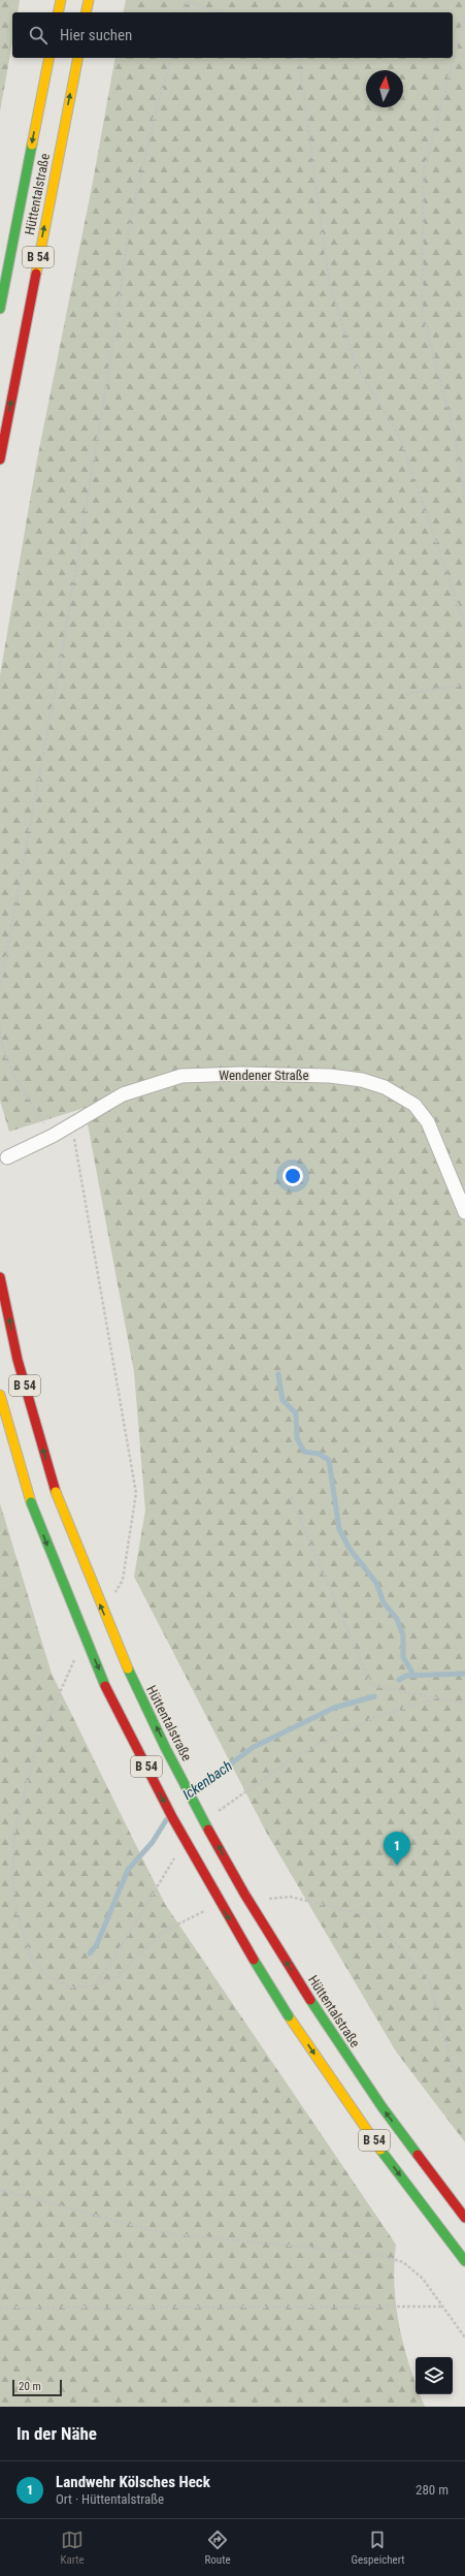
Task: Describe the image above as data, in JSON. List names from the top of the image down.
{
  "streets": {
    "highway": ["Hüttentalstraße", "B 54"],
    "street": ["Wendener Straße"]
  },
  "water": ["Ickenbach"],
  "scale_bar": "20 m",
  "north": "top",
  "page": {
    "search": "Hier suchen",
    "pins": "1",
    "scale": "20 m",
    "heading": "In der Nähe",
    "list": [
      {
        "mark": "1",
        "name": "Landwehr Kölsches Heck",
        "note": "Ort · Hüttentalstraße",
        "value": "280 m"
      }
    ],
    "nav": ["Karte", "Route", "Gespeichert"]
  }
}
